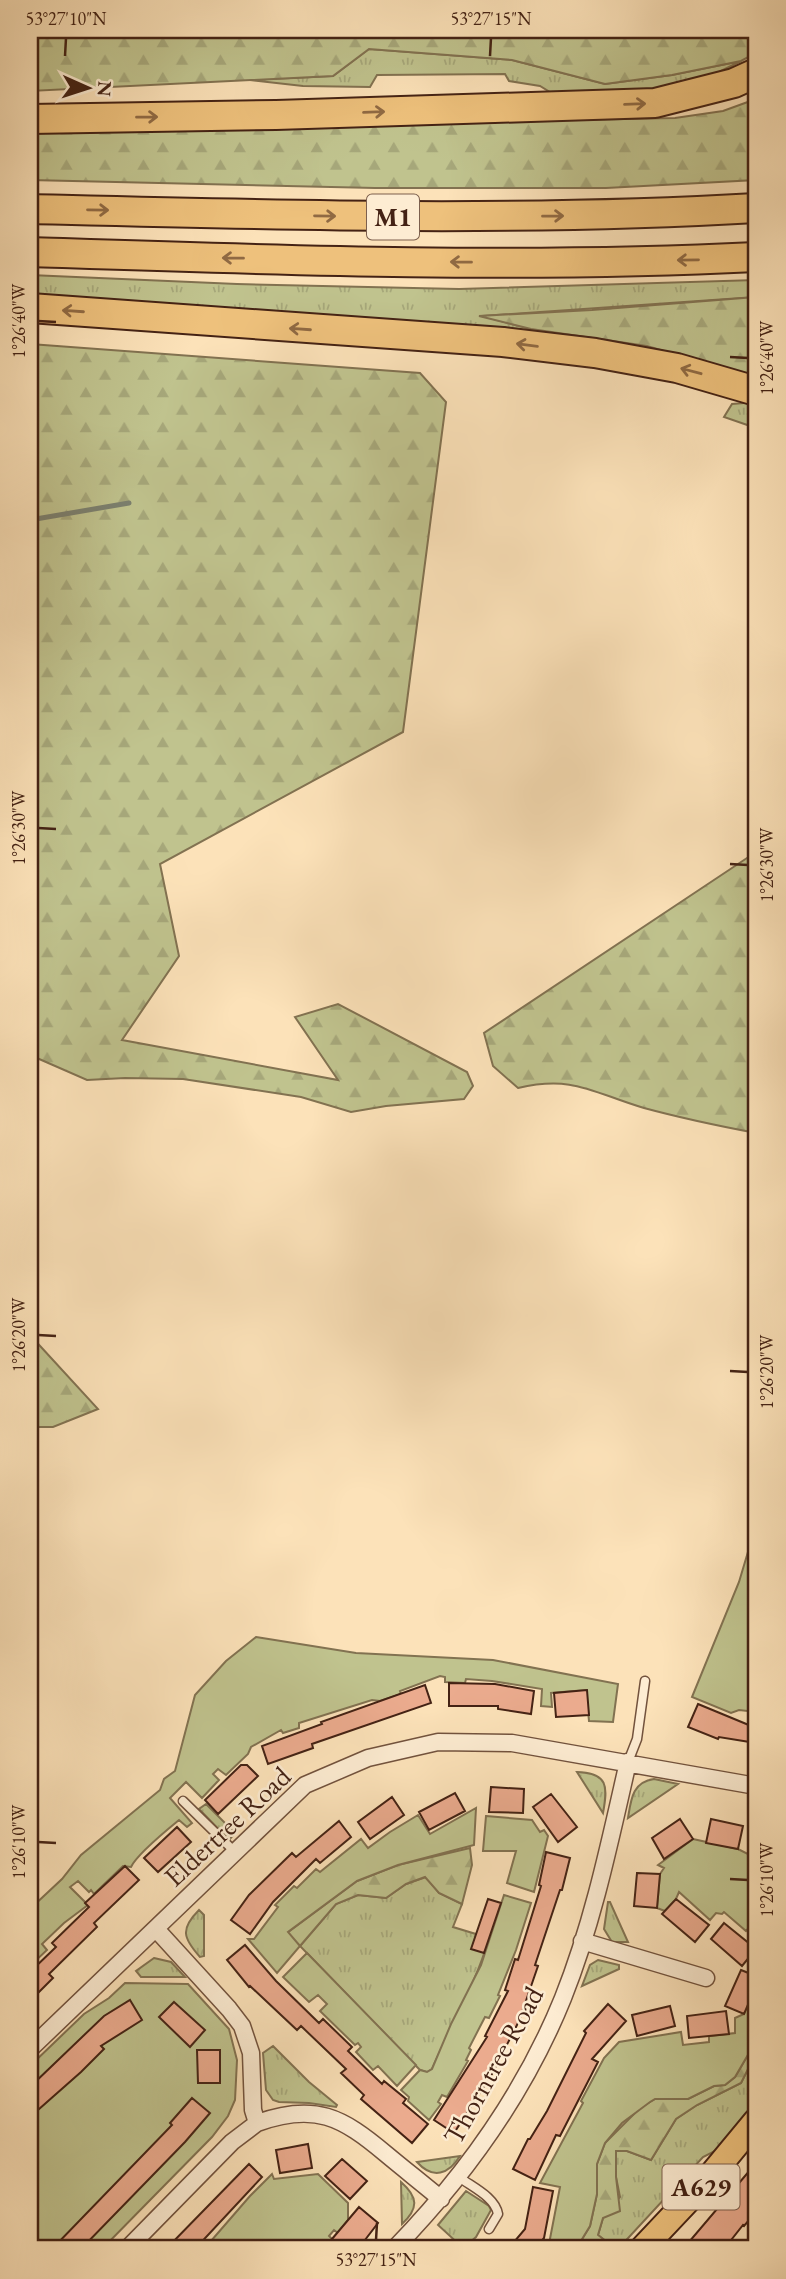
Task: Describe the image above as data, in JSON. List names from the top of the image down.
{
  "streets": {
    "highway": ["M1"],
    "main road": ["A629"],
    "street": ["Eldertree Road", "Thorntree Road"]
  },
  "crossings": [
    ["Eldertree Road", "Thorntree Road"]
  ],
  "north": "right",
  "coordinates": [
    "53°27'10\"N",
    "53°27'15\"N",
    "1°26'40\"W",
    "1°26'30\"W",
    "1°26'20\"W",
    "1°26'10\"W"
  ]
}
